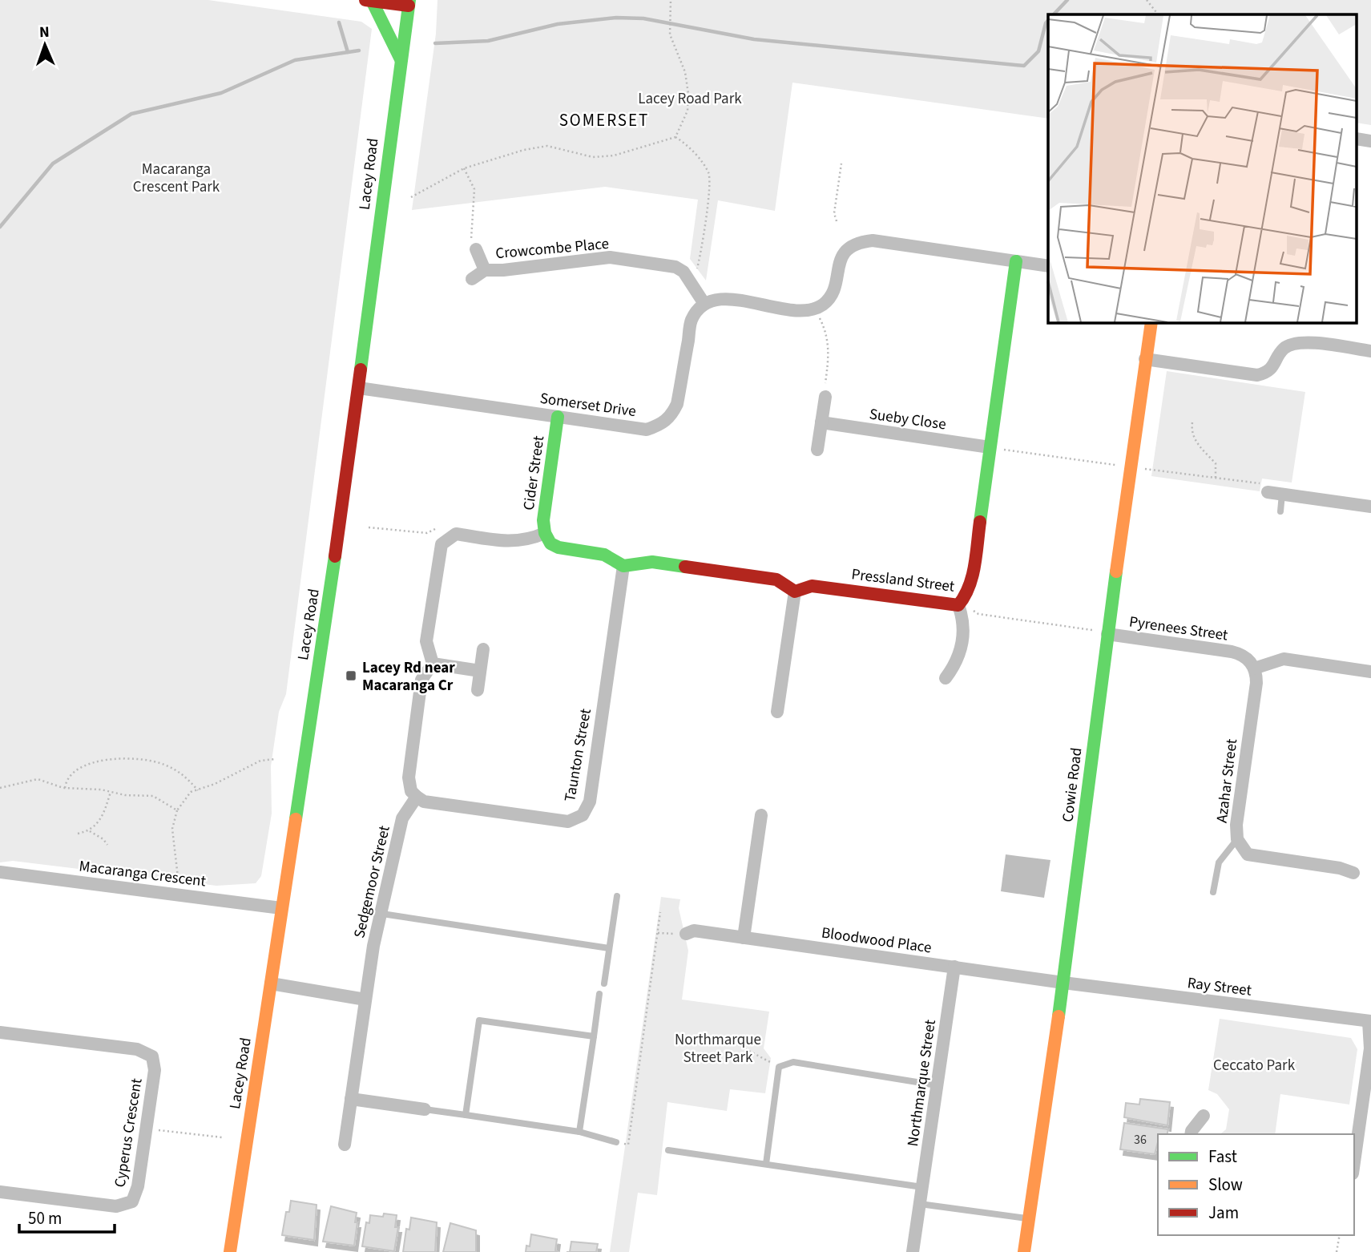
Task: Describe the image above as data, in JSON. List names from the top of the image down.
{
  "streets": {
    "street": [
      "Lacey Road",
      "Crowcombe Place",
      "Somerset Drive",
      "Sueby Close",
      "Cider Street",
      "Pressland Street",
      "Pyrenees Street",
      "Taunton Street",
      "Azahar Street",
      "Cowie Road",
      "Macaranga Crescent",
      "Sedgemoor Street",
      "Bloodwood Place",
      "Ray Street",
      "Northmarque Street",
      "Cyperus Crescent"
    ]
  },
  "crossings": [
    ["Lacey Road", "Somerset Drive"],
    ["Lacey Road", "Macaranga Crescent"],
    ["Crowcombe Place", "Somerset Drive"],
    ["Somerset Drive", "Cider Street"],
    ["Sueby Close", "Pressland Street"],
    ["Pyrenees Street", "Azahar Street"],
    ["Pyrenees Street", "Cowie Road"],
    ["Taunton Street", "Sedgemoor Street"],
    ["Cowie Road", "Bloodwood Place"],
    ["Cowie Road", "Ray Street"],
    ["Bloodwood Place", "Ray Street"],
    ["Bloodwood Place", "Northmarque Street"]
  ],
  "districts": ["SOMERSET"],
  "parks": [
    "Lacey Road Park",
    "Macaranga Crescent Park",
    "Northmarque Street Park",
    "Ceccato Park"
  ],
  "places": {
    "transit": ["Lacey Rd near Macaranga Cr"]
  },
  "house_numbers": ["36"],
  "legend": ["Fast", "Slow", "Jam"],
  "scale_bar": "50 m",
  "north": "top"
}
